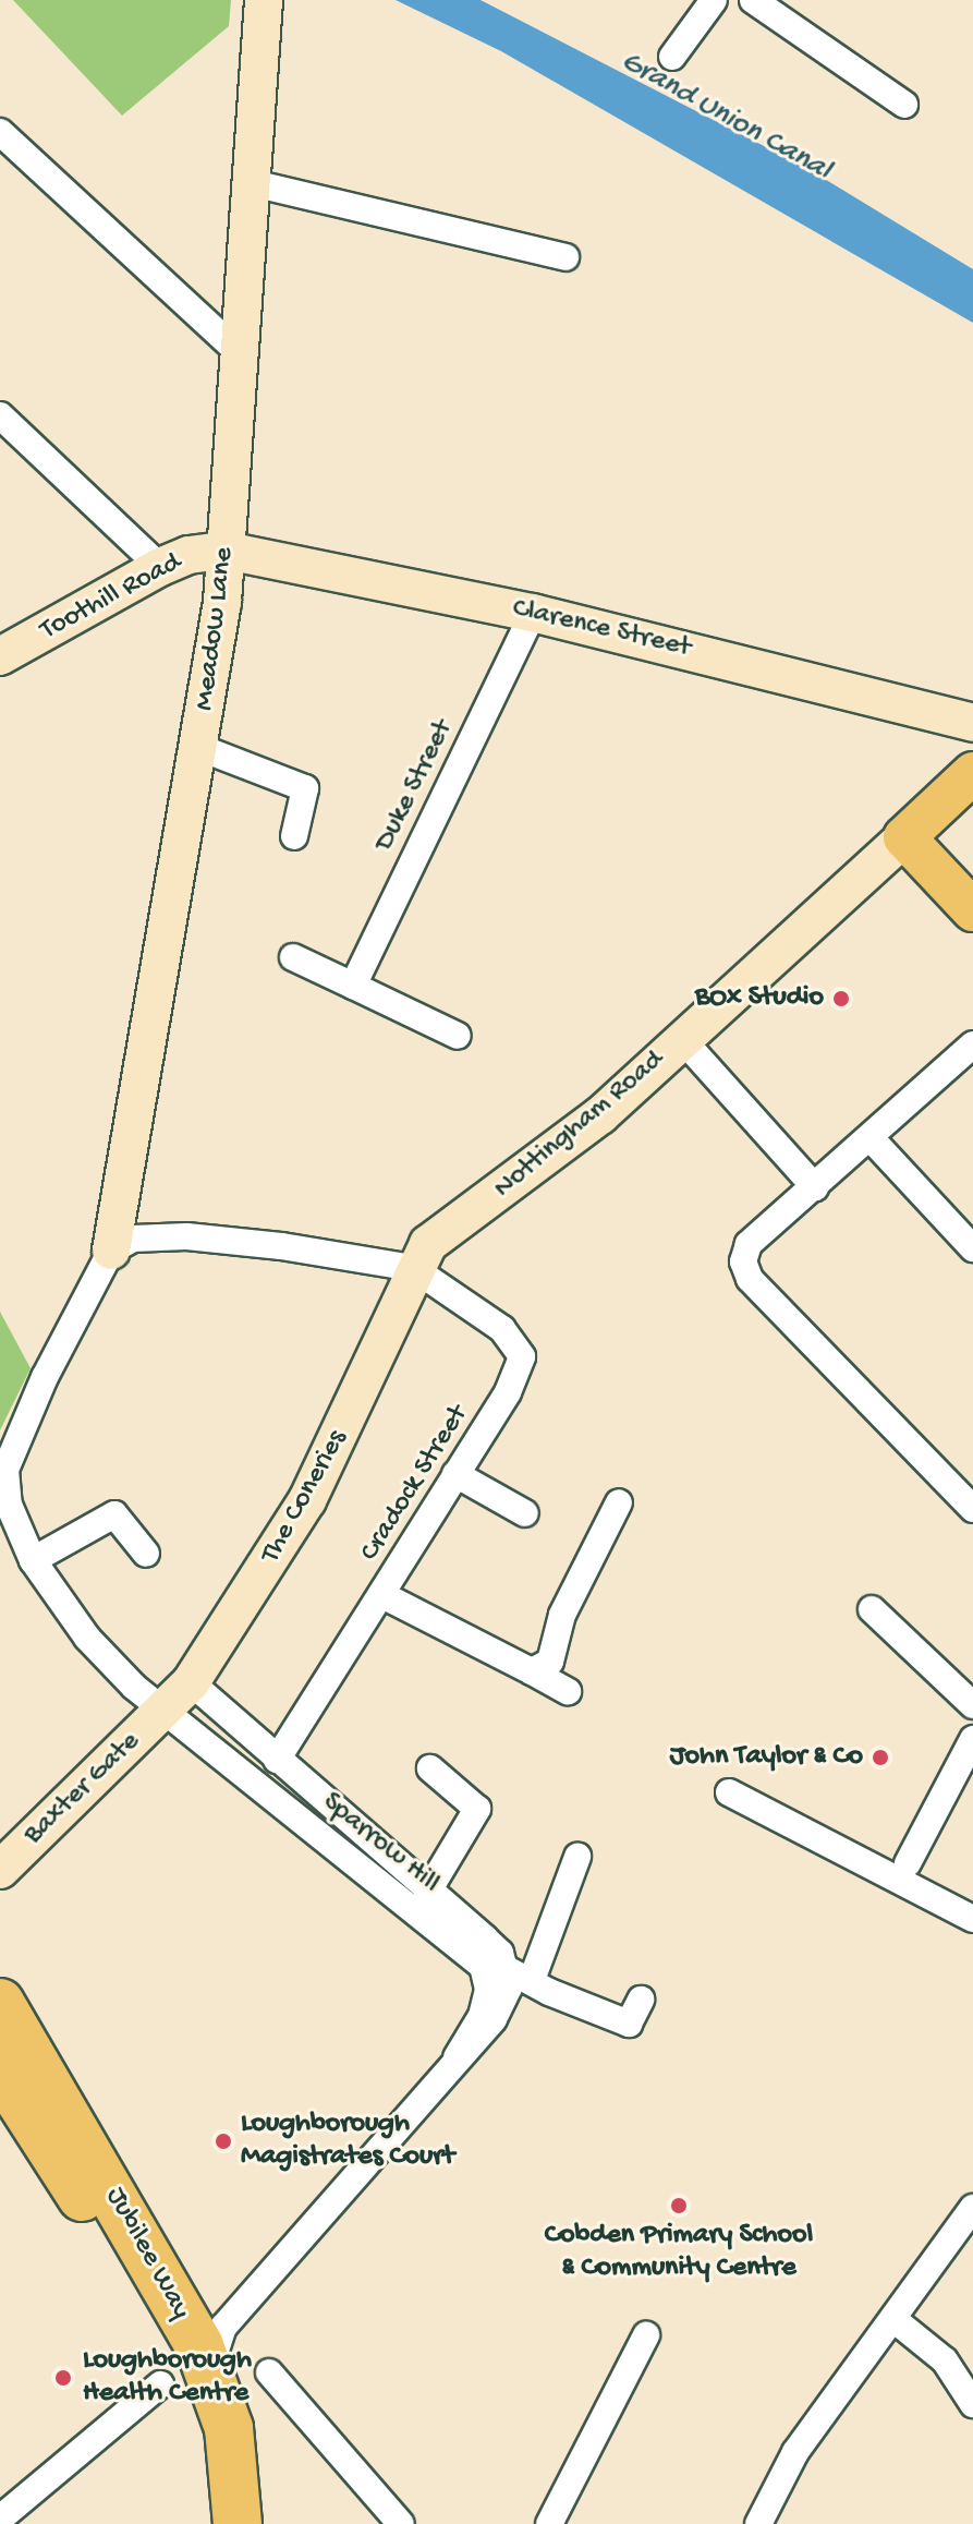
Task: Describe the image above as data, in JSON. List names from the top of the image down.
{
  "streets": {
    "highway": ["Jubilee Way"],
    "main road": ["Nottingham Road"],
    "street": [
      "Toothill Road",
      "Meadow Lane",
      "Clarence Street",
      "Duke Street",
      "Cradock Street",
      "The Coneries",
      "Baxter Gate",
      "Sparrow Hill"
    ]
  },
  "crossings": [
    ["Toothill Road", "Meadow Lane"],
    ["Toothill Road", "Clarence Street"],
    ["Meadow Lane", "Clarence Street"],
    ["Meadow Lane", "Sparrow Hill"],
    ["Clarence Street", "Duke Street"],
    ["Nottingham Road", "Cradock Street"],
    ["Nottingham Road", "The Coneries"],
    ["Cradock Street", "The Coneries"],
    ["Cradock Street", "Sparrow Hill"],
    ["The Coneries", "Baxter Gate"],
    ["The Coneries", "Sparrow Hill"],
    ["Baxter Gate", "Sparrow Hill"]
  ],
  "water": ["Grand Union Canal"],
  "places": [
    "BOx Studio",
    "John Taylor & Co",
    "Loughborough Magistrates Court",
    "Cobden Primary School & Community Centre",
    "Loughborough Health Centre"
  ]
}
